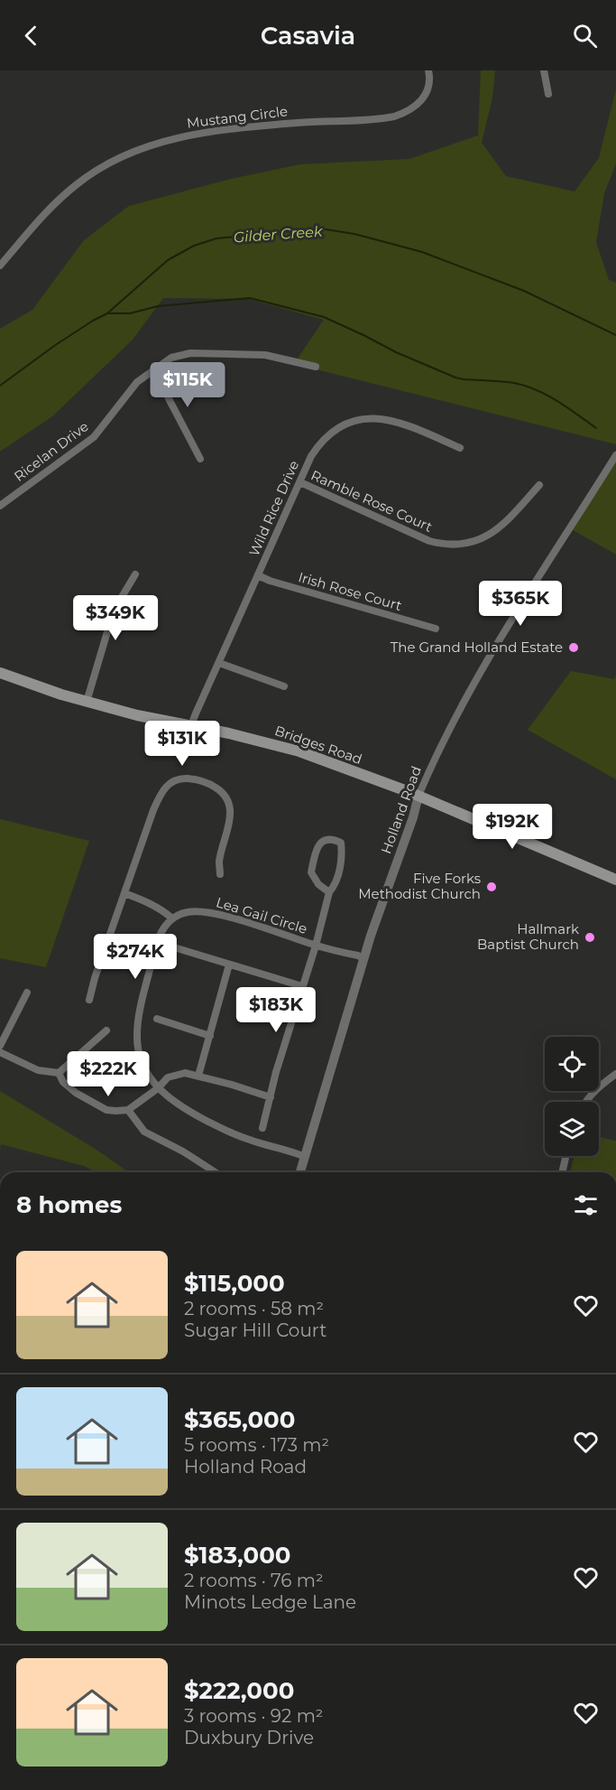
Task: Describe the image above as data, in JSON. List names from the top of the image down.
{
  "streets": {
    "main road": ["Bridges Road"],
    "street": [
      "Mustang Circle",
      "Ricelan Drive",
      "Ramble Rose Court",
      "Wild Rice Drive",
      "Irish Rose Court",
      "Holland Road",
      "Lea Gail Circle"
    ]
  },
  "crossings": [
    ["Ramble Rose Court", "Wild Rice Drive"],
    ["Wild Rice Drive", "Irish Rose Court"],
    ["Wild Rice Drive", "Bridges Road"],
    ["Bridges Road", "Holland Road"],
    ["Holland Road", "Lea Gail Circle"]
  ],
  "water": ["Gilder Creek"],
  "places": ["The Grand Holland Estate", "Five Forks Methodist Church", "Hallmark Baptist Church"],
  "page": {
    "header": "Casavia",
    "price": [
      "$115K",
      "$365K",
      "$349K",
      "$131K",
      "$192K",
      "$274K",
      "$183K",
      "$222K"
    ],
    "heading": "8 homes",
    "list": [
      {
        "name": "$115,000",
        "note": "2 rooms · 58 m² · Sugar Hill Court"
      },
      {
        "name": "$365,000",
        "note": "5 rooms · 173 m² · Holland Road"
      },
      {
        "name": "$183,000",
        "note": "2 rooms · 76 m² · Minots Ledge Lane"
      },
      {
        "name": "$222,000",
        "note": "3 rooms · 92 m² · Duxbury Drive"
      }
    ]
  }
}
